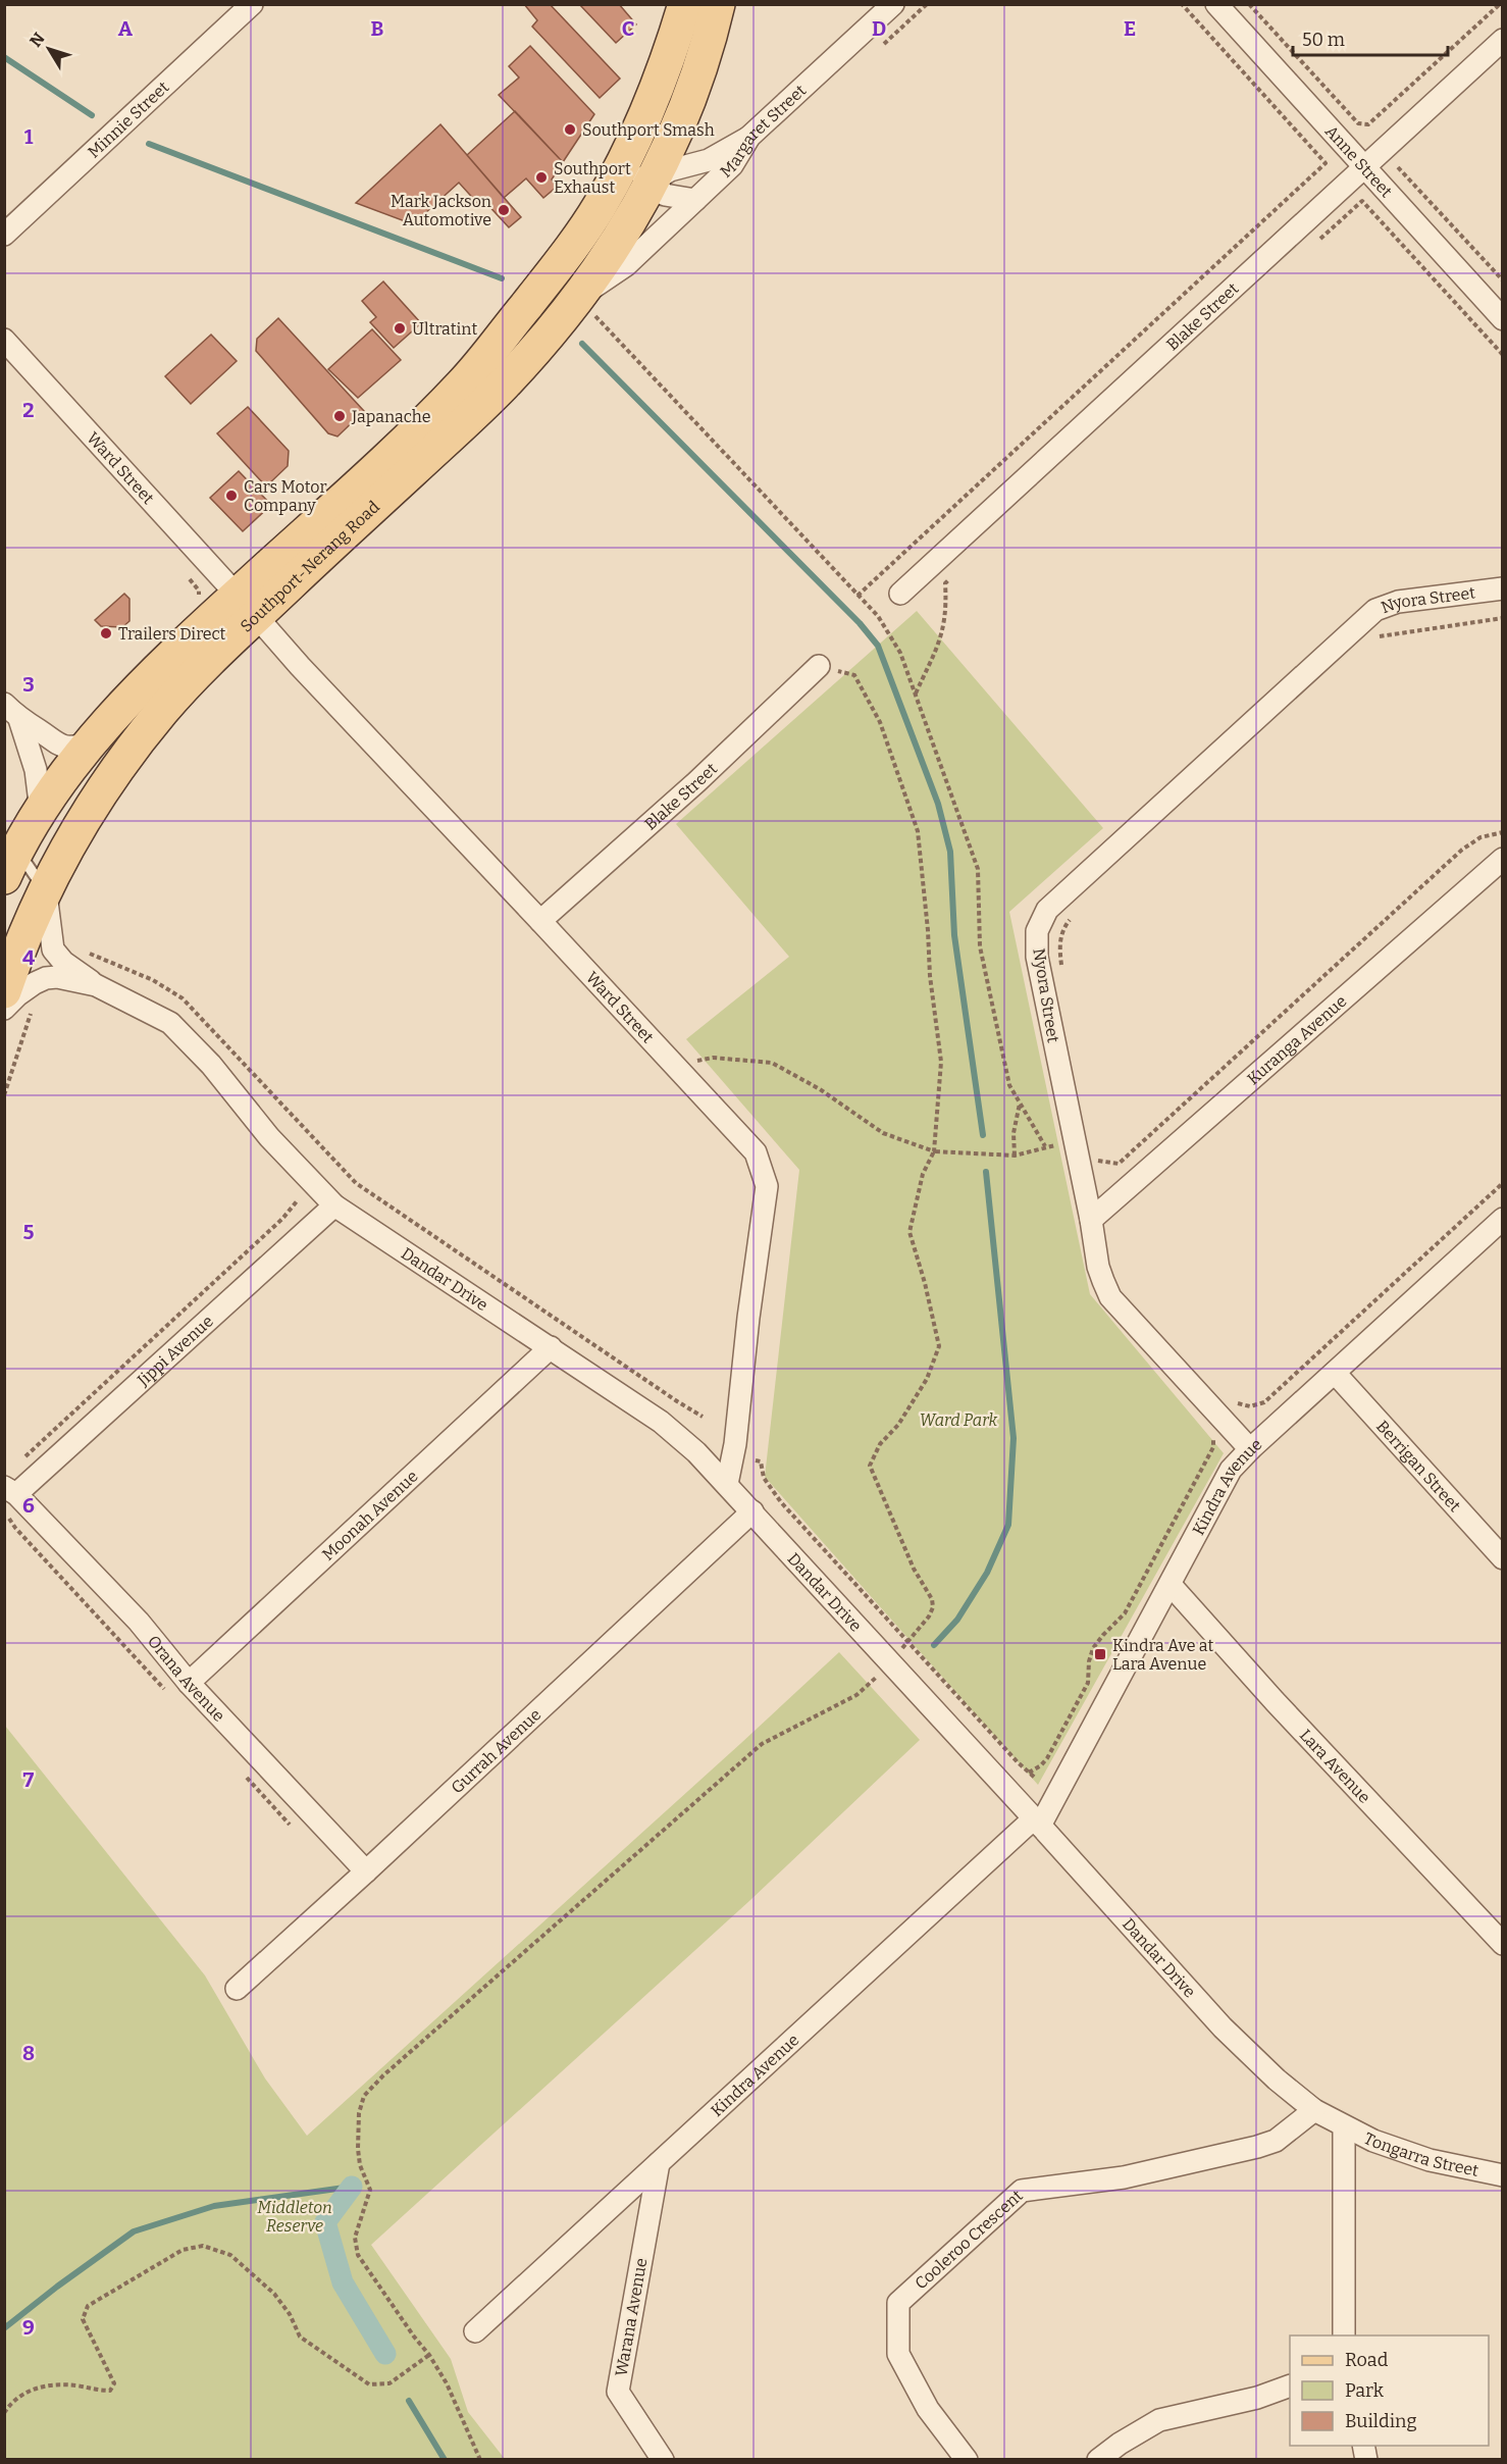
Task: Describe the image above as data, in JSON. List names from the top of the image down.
{
  "streets": {
    "main road": ["Southport-Nerang Road"],
    "street": [
      "Minnie Street",
      "Margaret Street",
      "Anne Street",
      "Blake Street",
      "Ward Street",
      "Nyora Street",
      "Kuranga Avenue",
      "Dandar Drive",
      "Jippi Avenue",
      "Berrigan Street",
      "Kindra Avenue",
      "Moonah Avenue",
      "Orana Avenue",
      "Gurrah Avenue",
      "Lara Avenue",
      "Tongarra Street",
      "Cooleroo Crescent",
      "Warana Avenue"
    ]
  },
  "crossings": [
    ["Margaret Street", "Southport-Nerang Road"],
    ["Anne Street", "Blake Street"],
    ["Blake Street", "Ward Street"],
    ["Ward Street", "Southport-Nerang Road"],
    ["Ward Street", "Dandar Drive"],
    ["Southport-Nerang Road", "Dandar Drive"],
    ["Nyora Street", "Kuranga Avenue"],
    ["Nyora Street", "Kindra Avenue"],
    ["Dandar Drive", "Jippi Avenue"],
    ["Dandar Drive", "Kindra Avenue"],
    ["Dandar Drive", "Moonah Avenue"],
    ["Dandar Drive", "Gurrah Avenue"],
    ["Dandar Drive", "Tongarra Street"],
    ["Dandar Drive", "Cooleroo Crescent"],
    ["Jippi Avenue", "Orana Avenue"],
    ["Berrigan Street", "Kindra Avenue"],
    ["Kindra Avenue", "Lara Avenue"],
    ["Kindra Avenue", "Warana Avenue"],
    ["Moonah Avenue", "Orana Avenue"],
    ["Orana Avenue", "Gurrah Avenue"]
  ],
  "parks": ["Ward Park", "Middleton Reserve"],
  "places": {
    "other": [
      "Southport Smash",
      "Southport Exhaust",
      "Mark Jackson Automotive",
      "Ultratint",
      "Japanache",
      "Cars Motor Company",
      "Trailers Direct"
    ],
    "transit": ["Kindra Ave at Lara Avenue"]
  },
  "legend": ["Road", "Park", "Building"],
  "scale_bar": "50 m",
  "north": "top left",
  "grid": {
    "columns": [
      "A",
      "B",
      "C",
      "D",
      "E"
    ],
    "rows": [
      "1",
      "2",
      "3",
      "4",
      "5",
      "6",
      "7",
      "8",
      "9"
    ]
  }
}
